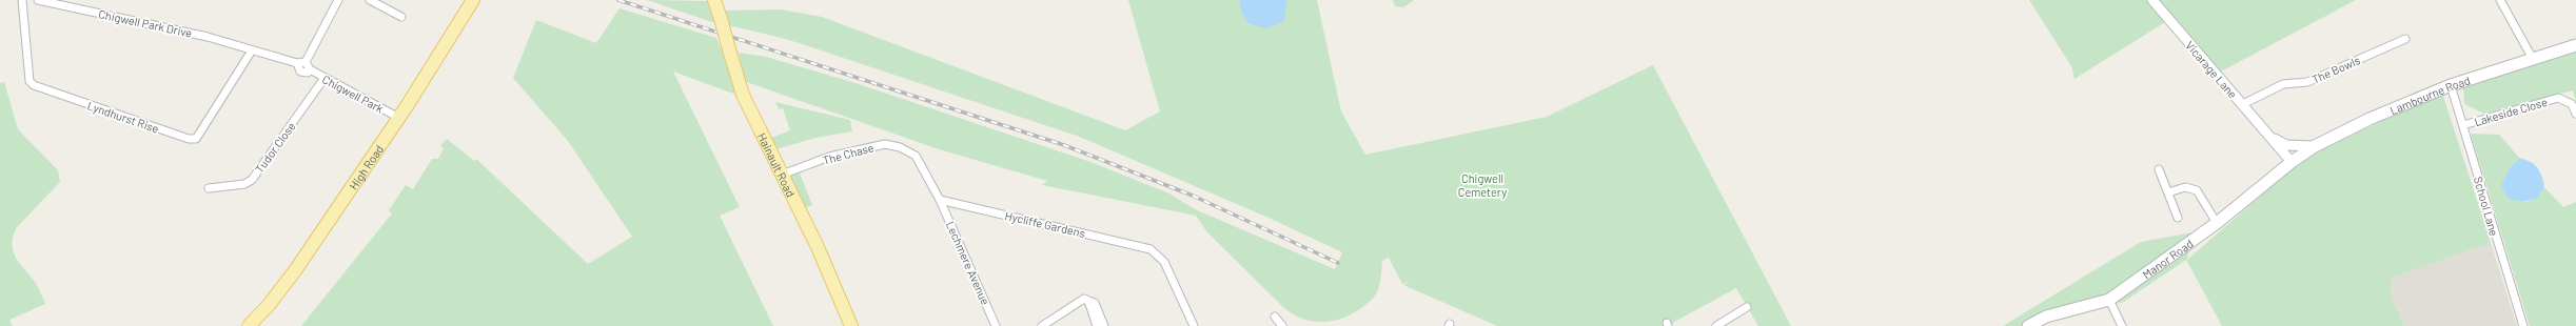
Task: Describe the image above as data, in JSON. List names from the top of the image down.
{
  "streets": {
    "main road": [
      "Lambourne Road",
      "Hainault Road",
      "High Road",
      "Manor Road"
    ],
    "street": [
      "Chigwell Park Drive",
      "Vicarage Lane",
      "The Bowls",
      "Chigwell Park",
      "Lakeside Close",
      "Lyndhurst Rise",
      "Tudor Close",
      "The Chase",
      "School Lane",
      "Hycliffe Gardens",
      "Lechmere Avenue"
    ]
  },
  "crossings": [
    ["Chigwell Park Drive", "Lyndhurst Rise"],
    ["Vicarage Lane", "The Bowls"],
    ["Vicarage Lane", "Lambourne Road"],
    ["Vicarage Lane", "Manor Road"],
    ["Chigwell Park", "Tudor Close"],
    ["Chigwell Park", "High Road"],
    ["Lambourne Road", "School Lane"],
    ["Lambourne Road", "Manor Road"],
    ["Lakeside Close", "School Lane"],
    ["The Chase", "Hainault Road"],
    ["The Chase", "Hycliffe Gardens"],
    ["The Chase", "Lechmere Avenue"],
    ["Hycliffe Gardens", "Lechmere Avenue"]
  ],
  "parks": ["Chigwell Cemetery"]
}
